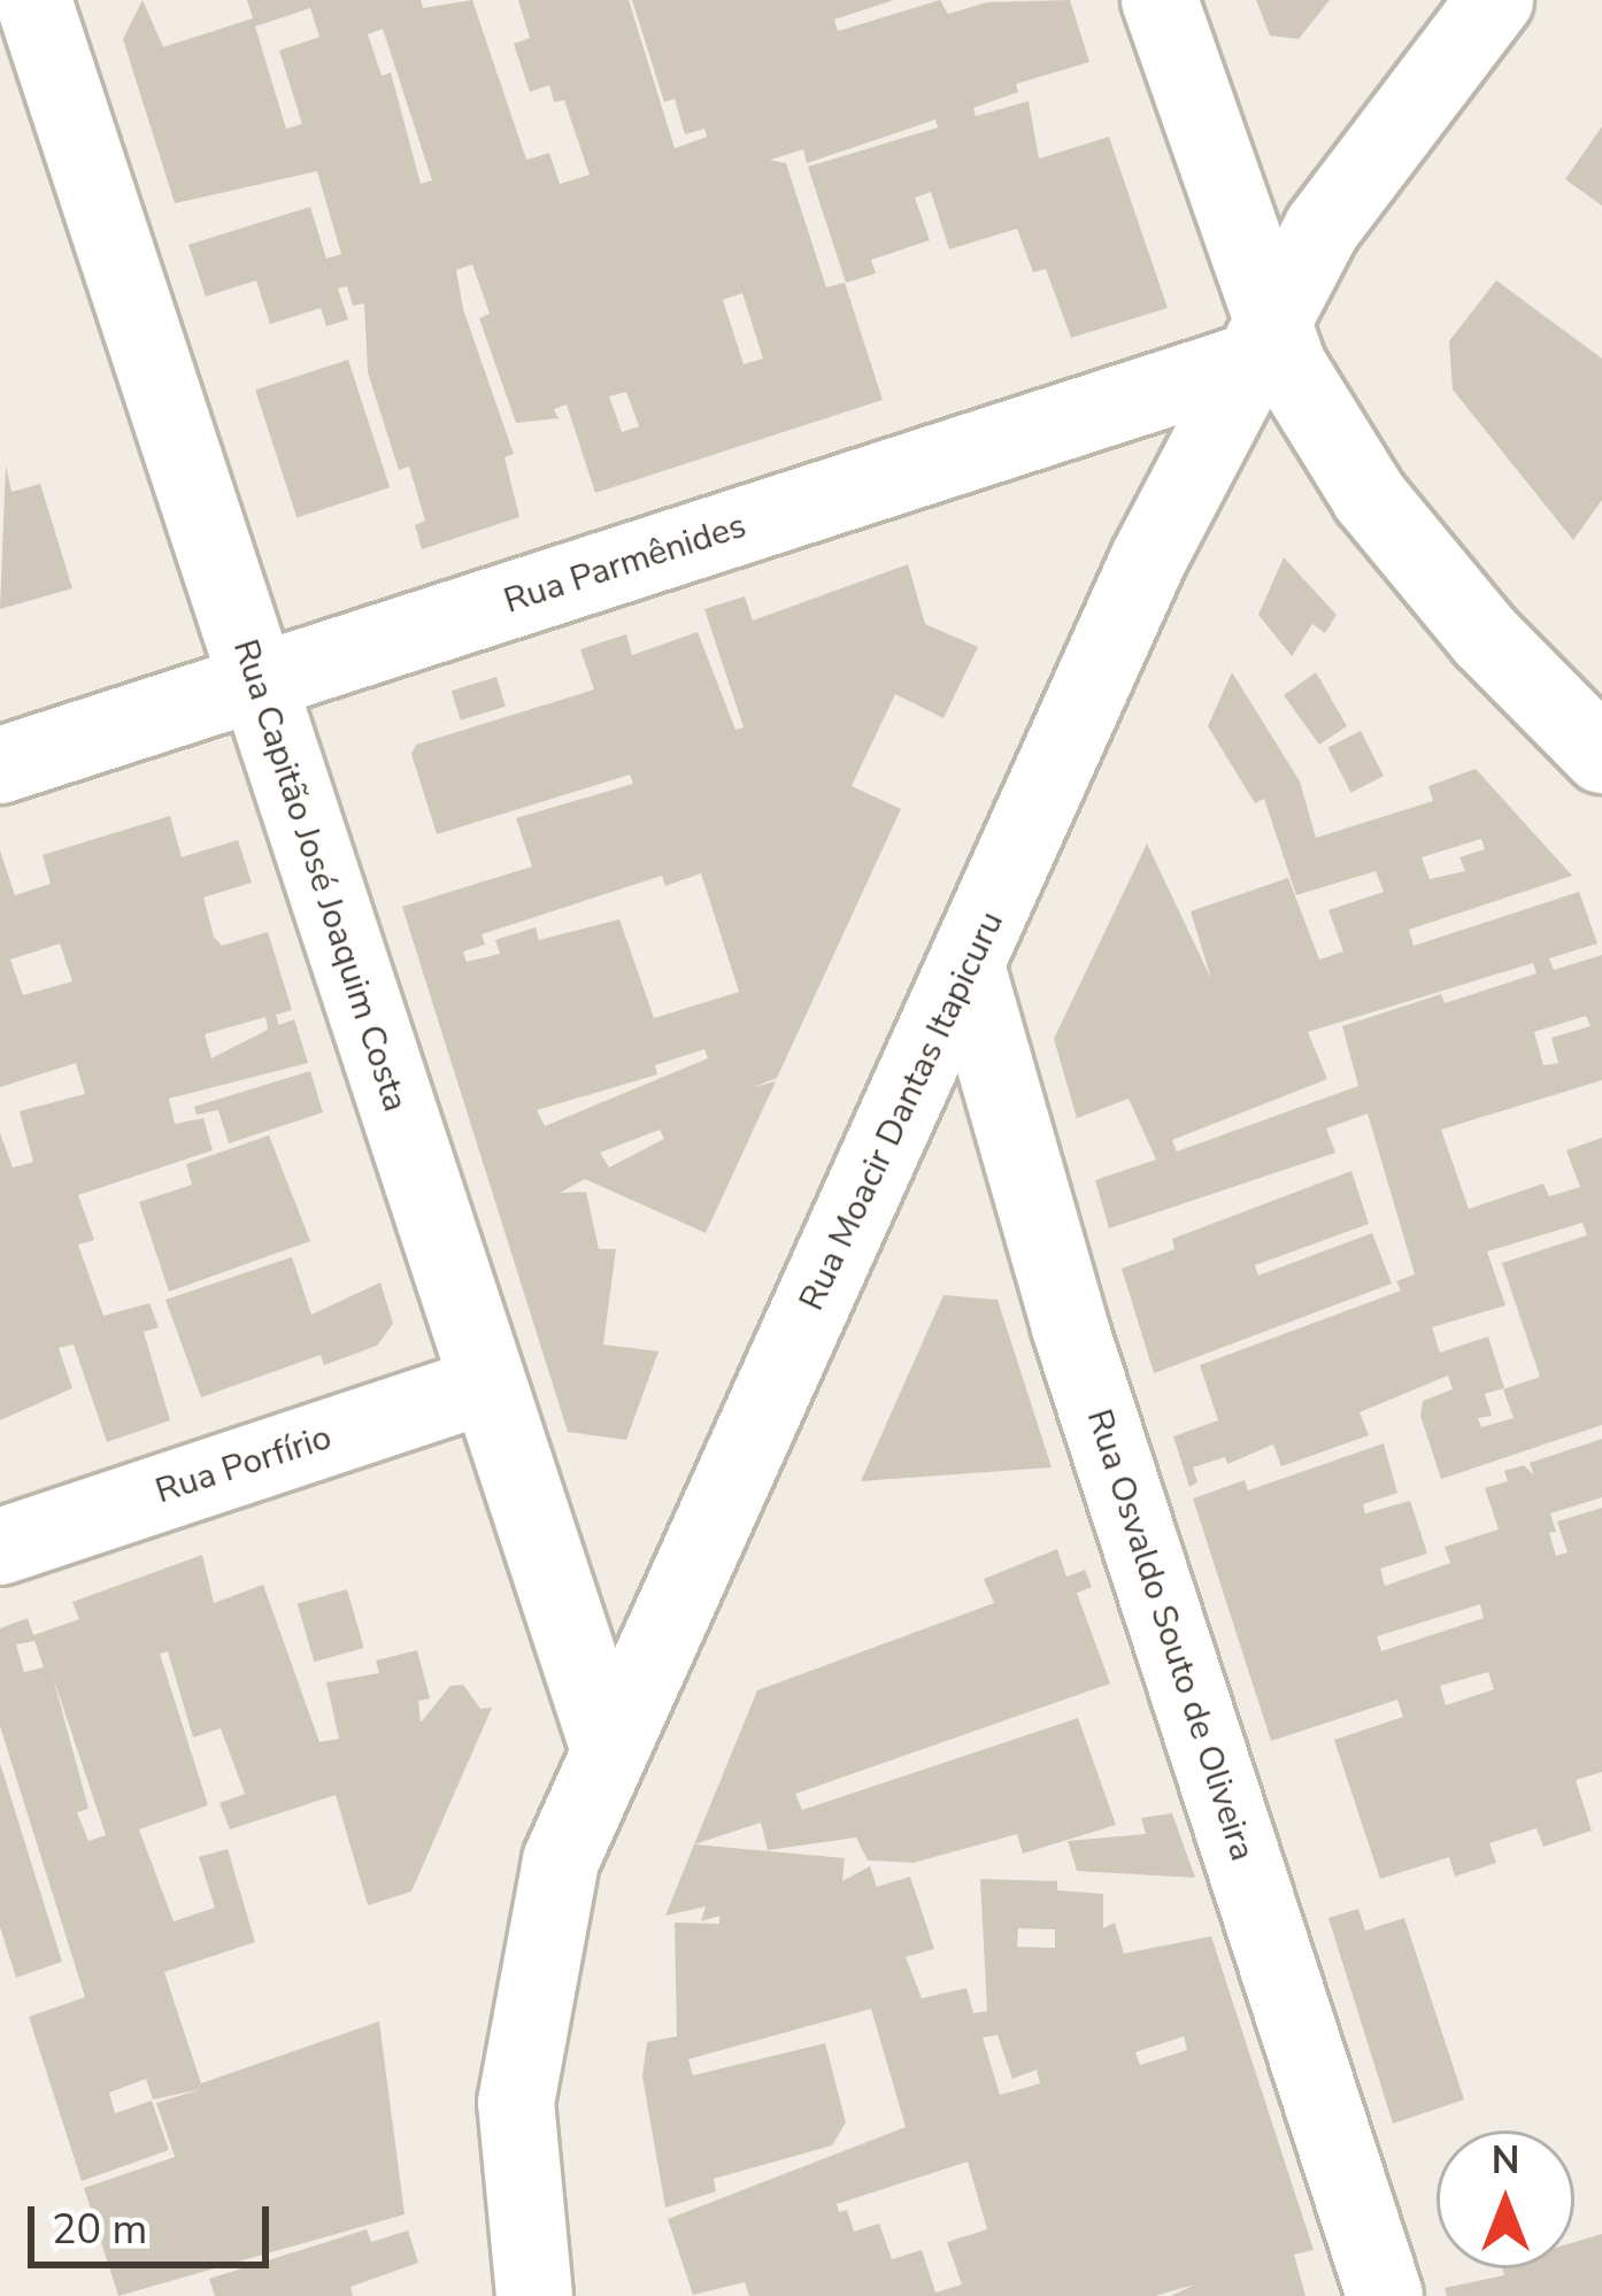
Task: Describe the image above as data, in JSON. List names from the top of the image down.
{
  "streets": {
    "street": [
      "Rua Parmênides",
      "Rua Capitão José Joaquim Costa",
      "Rua Moacir Dantas Itapicuru",
      "Rua Porfírio",
      "Rua Osvaldo Souto de Oliveira"
    ]
  },
  "crossings": [
    ["Rua Parmênides", "Rua Capitão José Joaquim Costa"],
    ["Rua Parmênides", "Rua Moacir Dantas Itapicuru"],
    ["Rua Capitão José Joaquim Costa", "Rua Moacir Dantas Itapicuru"],
    ["Rua Capitão José Joaquim Costa", "Rua Porfírio"],
    ["Rua Moacir Dantas Itapicuru", "Rua Osvaldo Souto de Oliveira"]
  ],
  "scale_bar": "20 m",
  "north": "top"
}
